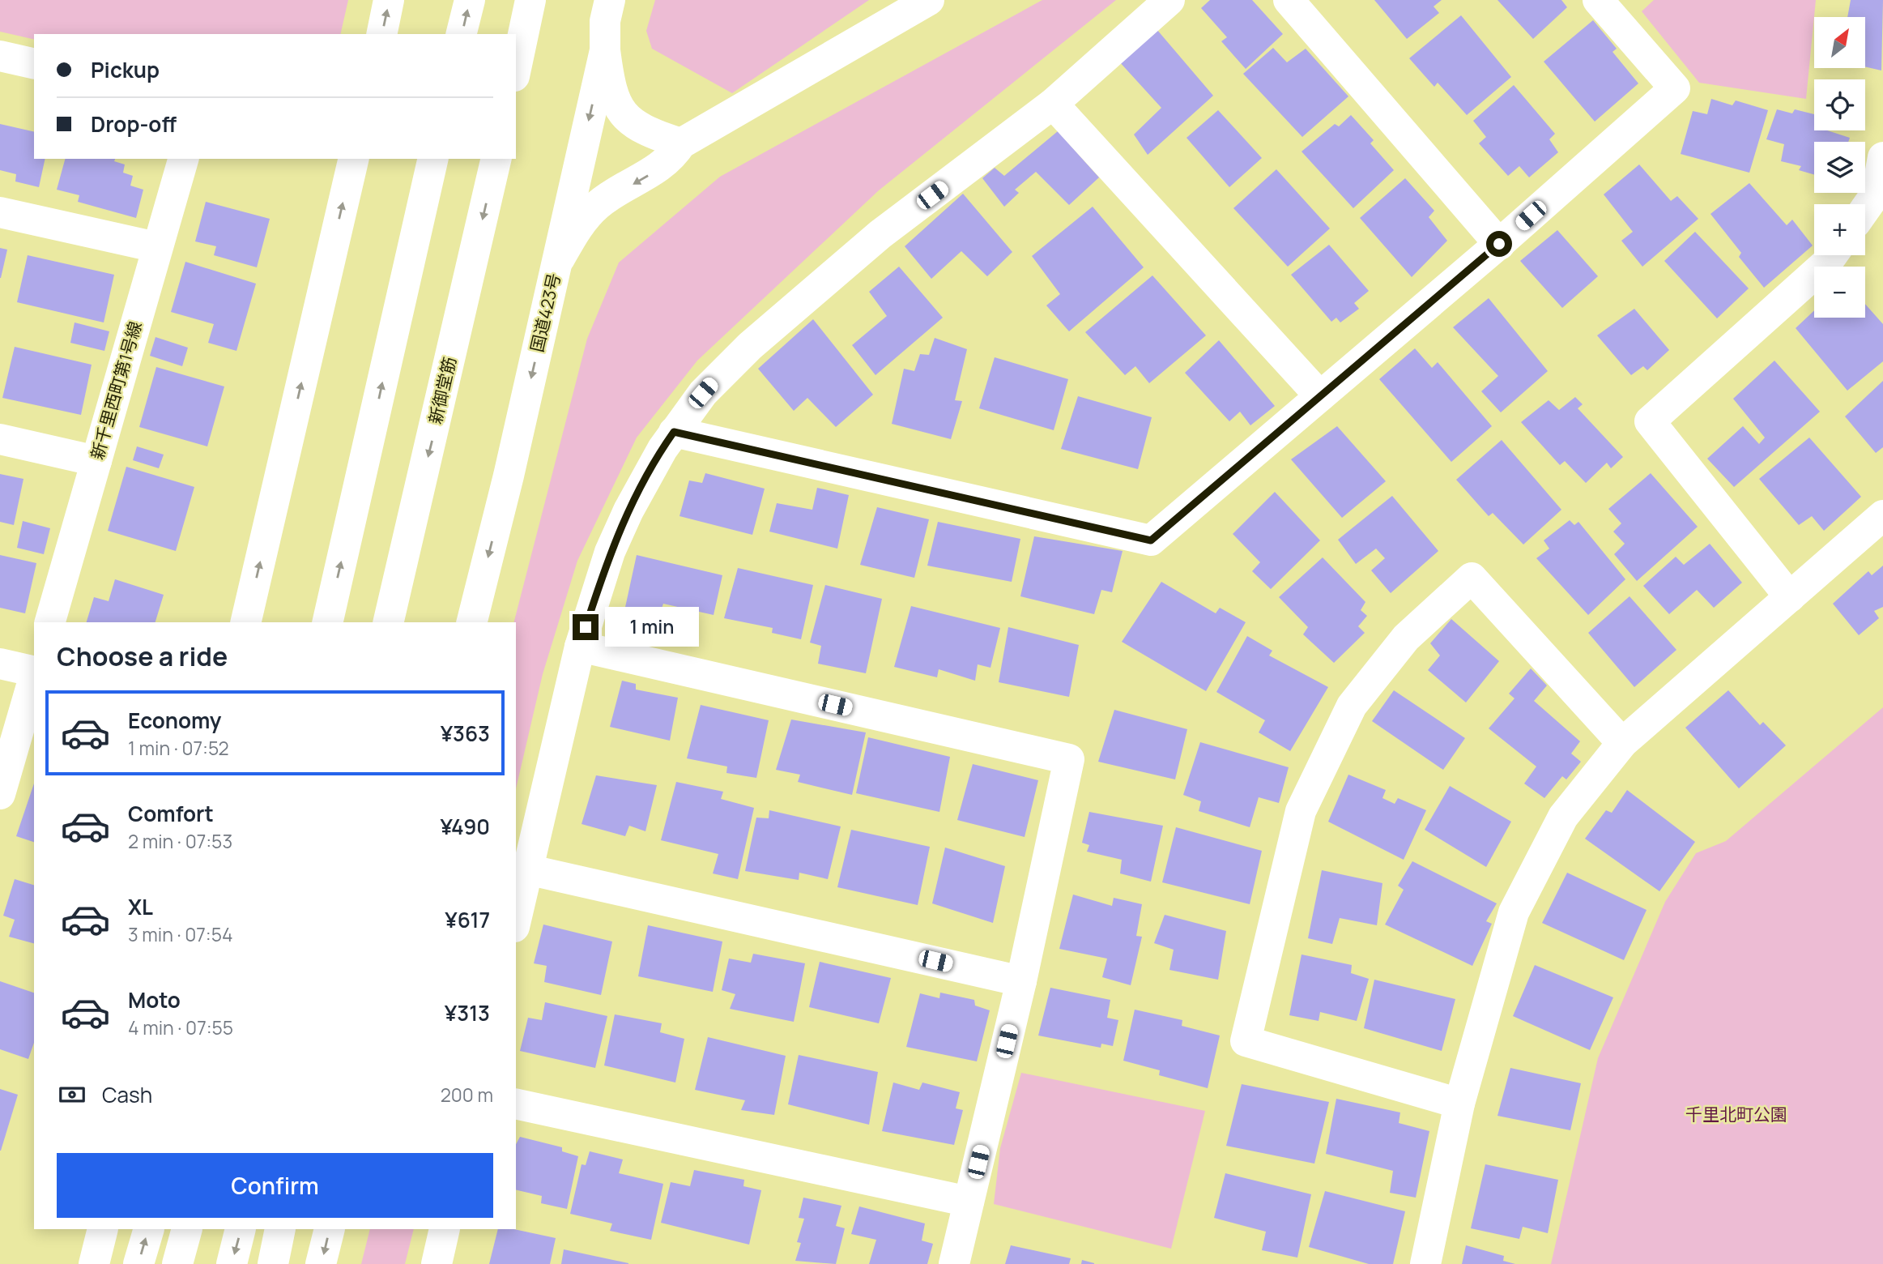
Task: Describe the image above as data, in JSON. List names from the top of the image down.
{
  "streets": {
    "main road": ["国道423号", "新千里西町第1号線", "新御堂筋"]
  },
  "parks": ["千里北町公園"],
  "north": "top right",
  "page": {
    "map_buttons": ["+", "−"],
    "banner": ["Pickup", "Drop-off"],
    "bubble": "1 min",
    "heading": "Choose a ride",
    "list": [
      {
        "name": "Economy",
        "note": "1 min · 07:52",
        "value": "¥363"
      },
      {
        "name": "Comfort",
        "note": "2 min · 07:53",
        "value": "¥490"
      },
      {
        "name": "XL",
        "note": "3 min · 07:54",
        "value": "¥617"
      },
      {
        "name": "Moto",
        "note": "4 min · 07:55",
        "value": "¥313"
      }
    ],
    "pay": ["Cash", "200 m"],
    "buttons": "Confirm"
  }
}
